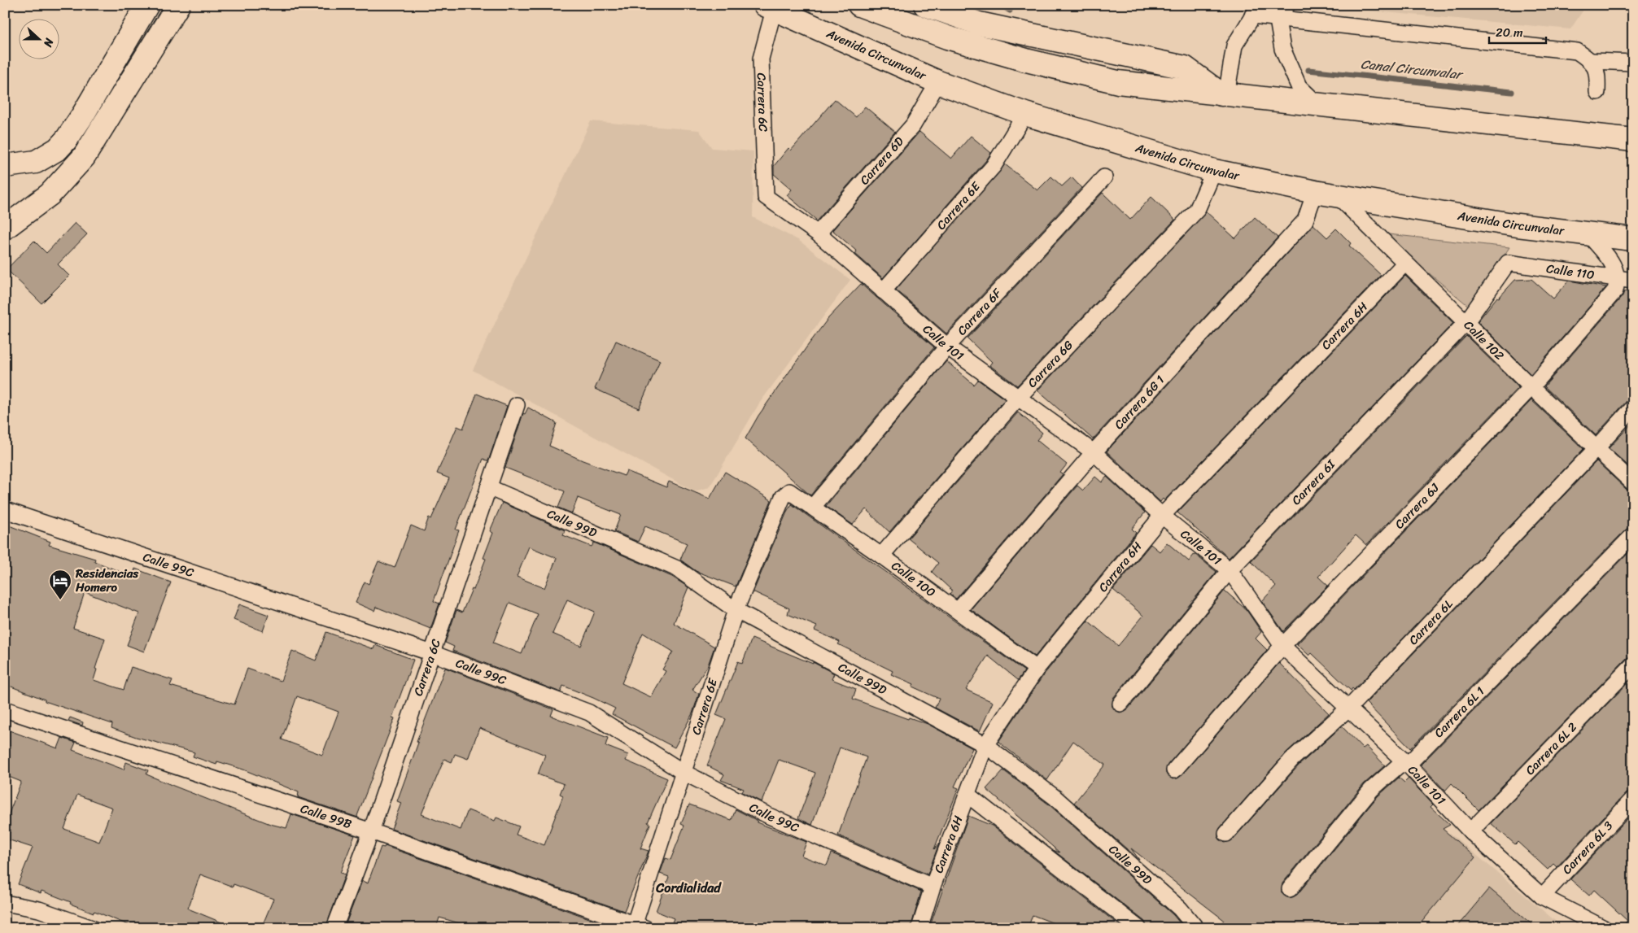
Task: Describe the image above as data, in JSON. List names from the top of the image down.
{
  "streets": {
    "highway": ["Avenida Circunvalar"],
    "street": [
      "Carrera 6C",
      "Carrera 6D",
      "Carrera 6E",
      "Calle 110",
      "Carrera 6F",
      "Carrera 6H",
      "Calle 102",
      "Calle 101",
      "Carrera 6G",
      "Carrera 6G 1",
      "Carrera 6I",
      "Carrera 6J",
      "Calle 99D",
      "Calle 99C",
      "Calle 100",
      "Carrera 6L",
      "Carrera 6L 1",
      "Carrera 6L 2",
      "Calle 99B",
      "Carrera 6L 3"
    ]
  },
  "crossings": [
    ["Avenida Circunvalar", "Carrera 6C"],
    ["Avenida Circunvalar", "Carrera 6D"],
    ["Avenida Circunvalar", "Carrera 6E"],
    ["Avenida Circunvalar", "Calle 102"],
    ["Avenida Circunvalar", "Carrera 6G"],
    ["Avenida Circunvalar", "Carrera 6G 1"],
    ["Carrera 6C", "Calle 101"],
    ["Carrera 6C", "Calle 99D"],
    ["Carrera 6C", "Calle 99C"],
    ["Carrera 6C", "Calle 99B"],
    ["Carrera 6D", "Calle 101"],
    ["Carrera 6E", "Calle 101"],
    ["Carrera 6E", "Calle 99D"],
    ["Carrera 6E", "Calle 99C"],
    ["Carrera 6E", "Calle 100"],
    ["Carrera 6E", "Calle 99B"],
    ["Calle 110", "Carrera 6I"],
    ["Calle 110", "Carrera 6J"],
    ["Carrera 6F", "Calle 101"],
    ["Carrera 6F", "Calle 100"],
    ["Carrera 6H", "Calle 102"],
    ["Carrera 6H", "Calle 101"],
    ["Carrera 6H", "Calle 99D"],
    ["Carrera 6H", "Calle 99C"],
    ["Carrera 6H", "Calle 100"],
    ["Calle 102", "Carrera 6I"],
    ["Calle 102", "Carrera 6J"],
    ["Calle 102", "Carrera 6L"],
    ["Calle 101", "Carrera 6G"],
    ["Calle 101", "Carrera 6G 1"],
    ["Calle 101", "Carrera 6I"],
    ["Calle 101", "Carrera 6J"],
    ["Calle 101", "Carrera 6L"],
    ["Calle 101", "Carrera 6L 1"],
    ["Calle 101", "Carrera 6L 2"],
    ["Calle 101", "Carrera 6L 3"],
    ["Carrera 6G", "Calle 100"],
    ["Carrera 6G 1", "Calle 100"]
  ],
  "districts": ["Cordialidad"],
  "water": ["Canal Circunvalar"],
  "places": {
    "hotel": ["Residencias Homero"]
  },
  "scale_bar": "20 m",
  "north": "right"
}
